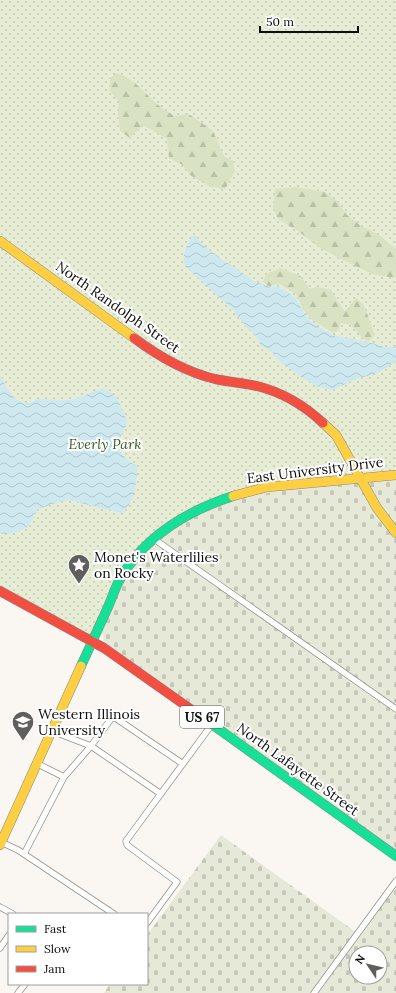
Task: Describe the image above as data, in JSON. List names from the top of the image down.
{
  "streets": {
    "main road": [
      "North Randolph Street",
      "East University Drive",
      "US 67",
      "North Lafayette Street"
    ]
  },
  "crossings": [
    ["North Randolph Street", "East University Drive"],
    ["East University Drive", "North Lafayette Street"]
  ],
  "parks": ["Everly Park"],
  "places": {
    "place": ["Monet's Waterlilies on Rocky"],
    "school or university": ["Western Illinois University"]
  },
  "legend": ["Fast", "Slow", "Jam"],
  "scale_bar": "50 m",
  "north": "top left"
}
